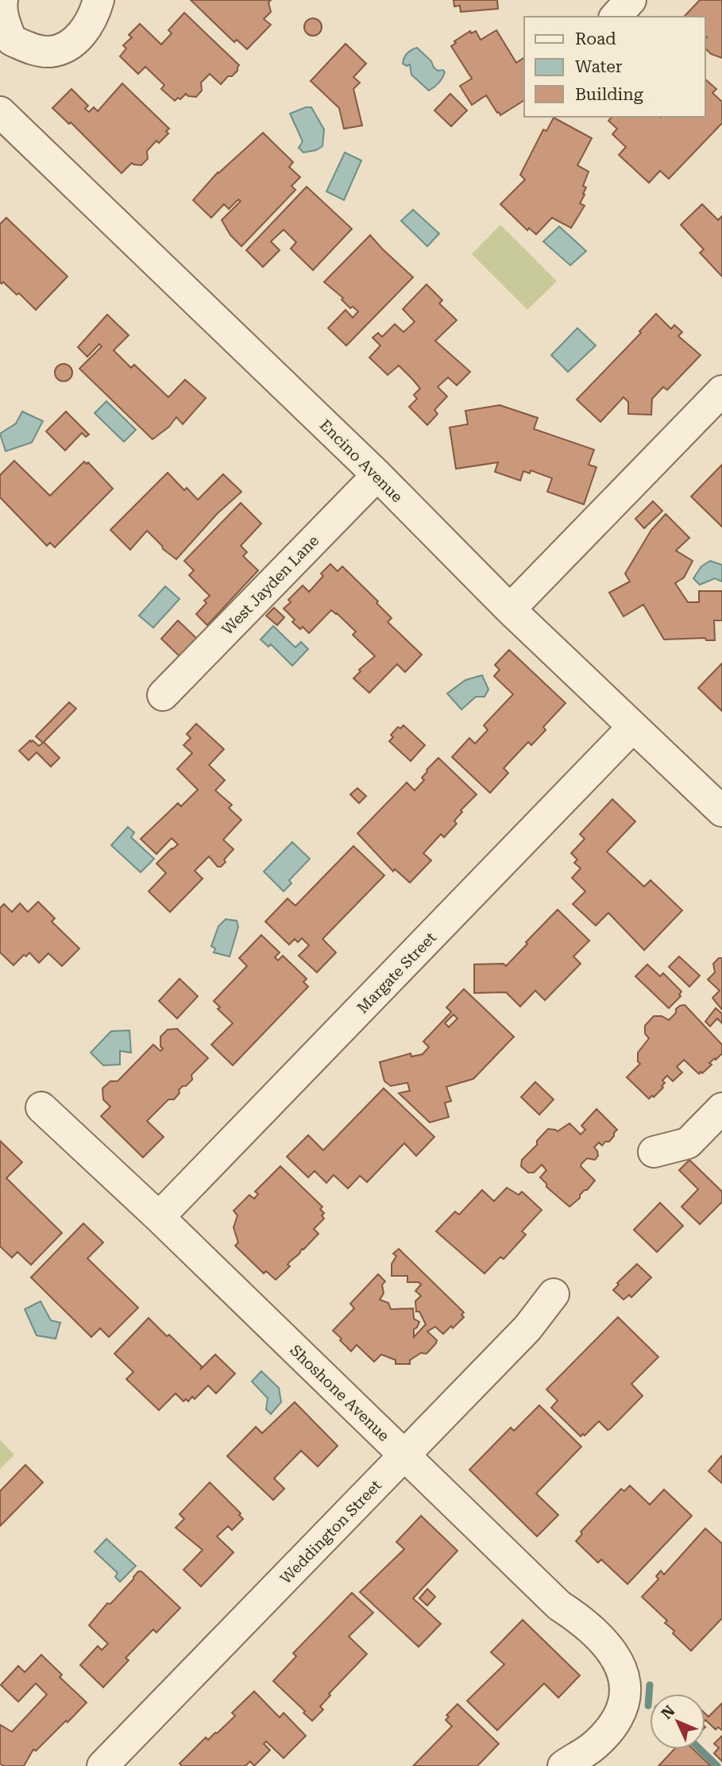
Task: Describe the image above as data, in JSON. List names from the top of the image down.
{
  "streets": {
    "street": [
      "Encino Avenue",
      "West Jayden Lane",
      "Margate Street",
      "Shoshone Avenue",
      "Weddington Street"
    ]
  },
  "crossings": [
    ["Encino Avenue", "West Jayden Lane"],
    ["Encino Avenue", "Margate Street"],
    ["Margate Street", "Shoshone Avenue"],
    ["Shoshone Avenue", "Weddington Street"]
  ],
  "legend": ["Road", "Water", "Building"],
  "north": "top left"
}
